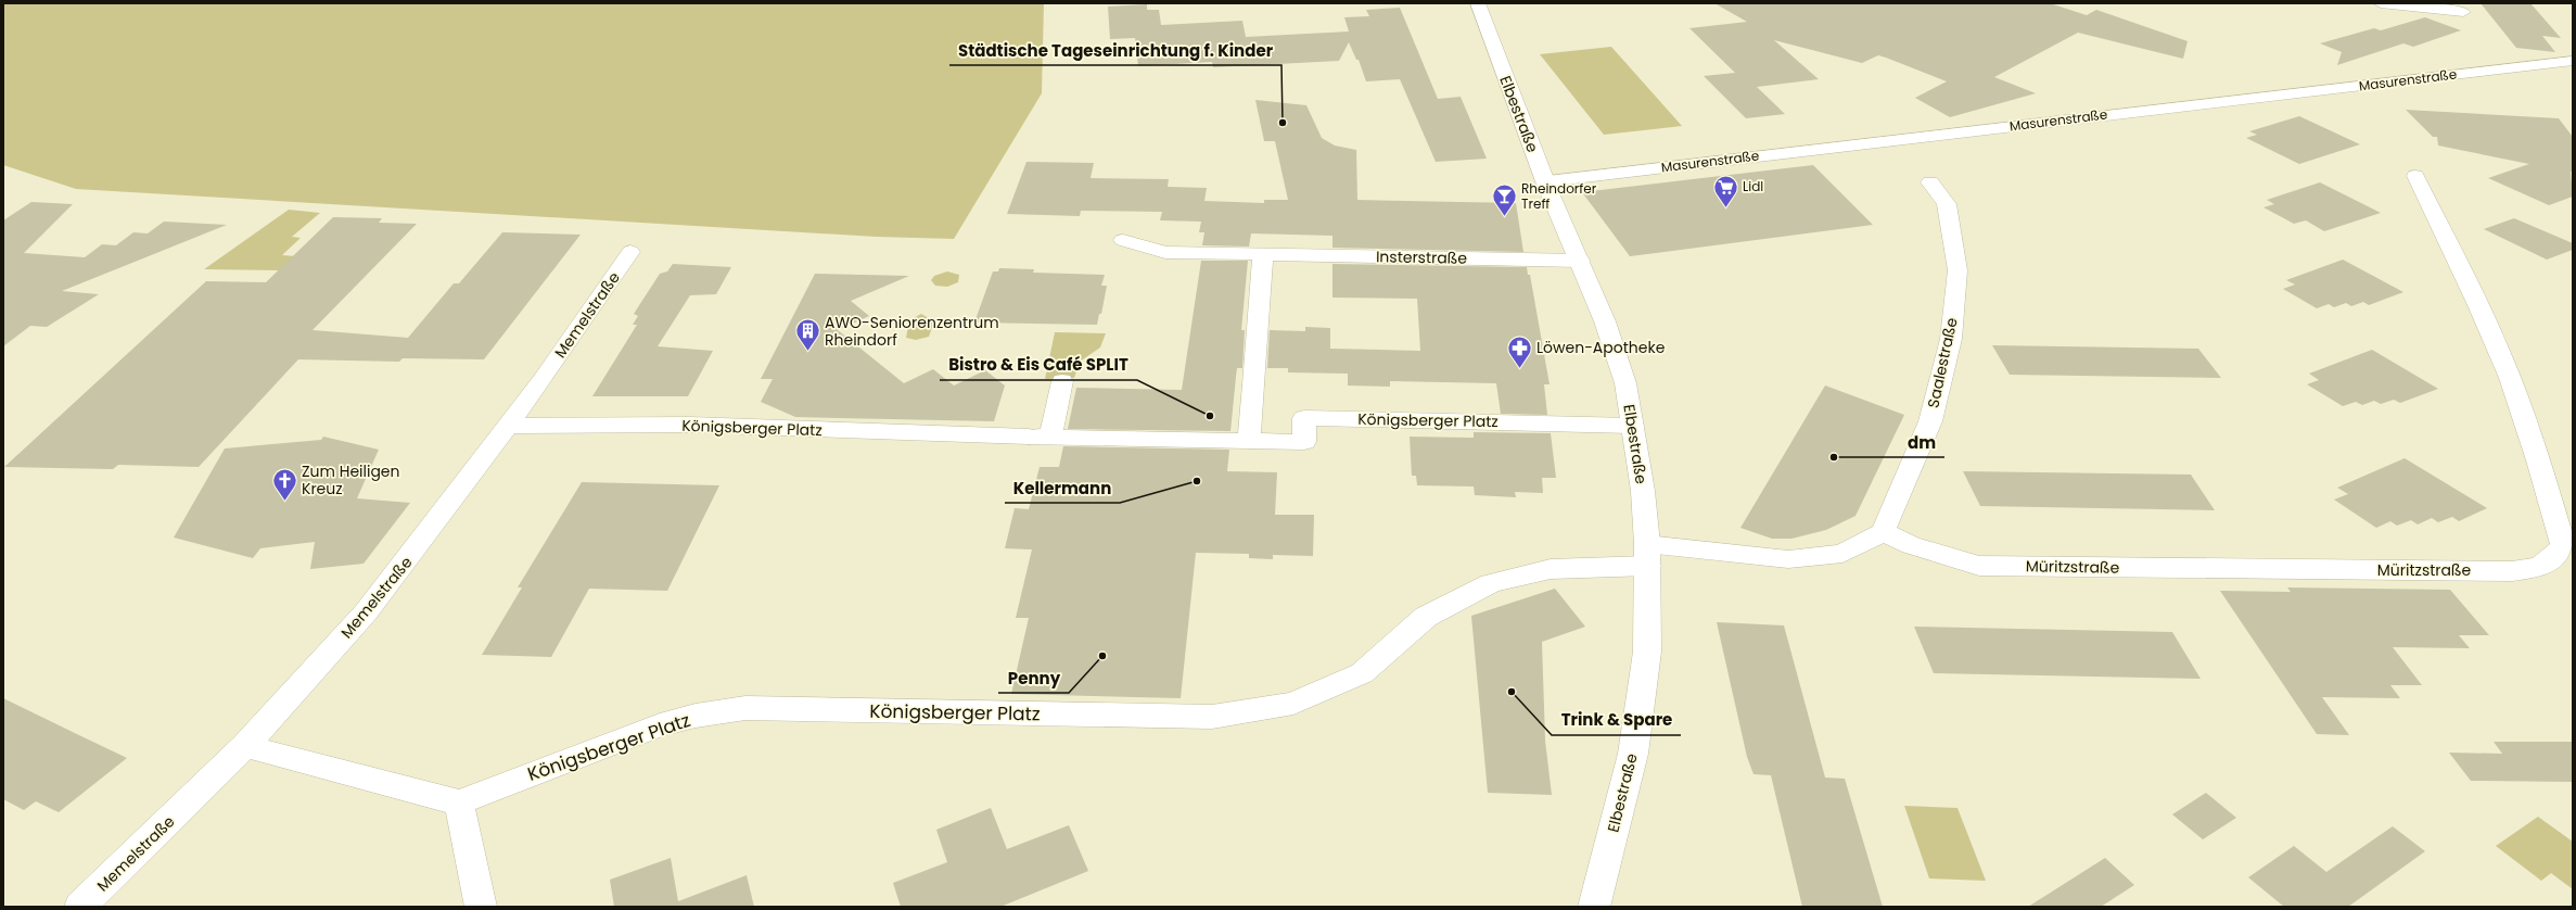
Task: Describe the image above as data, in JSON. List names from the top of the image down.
{
  "streets": {
    "street": [
      "Masurenstraße",
      "Elbestraße",
      "Insterstraße",
      "Memelstraße",
      "Saalestraße",
      "Königsberger Platz",
      "Müritzstraße"
    ]
  },
  "crossings": [
    ["Masurenstraße", "Elbestraße"],
    ["Elbestraße", "Insterstraße"],
    ["Elbestraße", "Königsberger Platz"],
    ["Memelstraße", "Königsberger Platz"],
    ["Saalestraße", "Müritzstraße"]
  ],
  "places": {
    "other": [
      "Städtische Tageseinrichtung f. Kinder",
      "Bistro & Eis Café SPLIT",
      "dm",
      "Kellermann",
      "Penny",
      "Trink & Spare"
    ],
    "supermarket": ["Lidl"],
    "bar": ["Rheindorfer Treff"],
    "building": ["AWO-Seniorenzentrum Rheindorf"],
    "pharmacy": ["Löwen-Apotheke"],
    "church": ["Zum Heiligen Kreuz"]
  }
}
